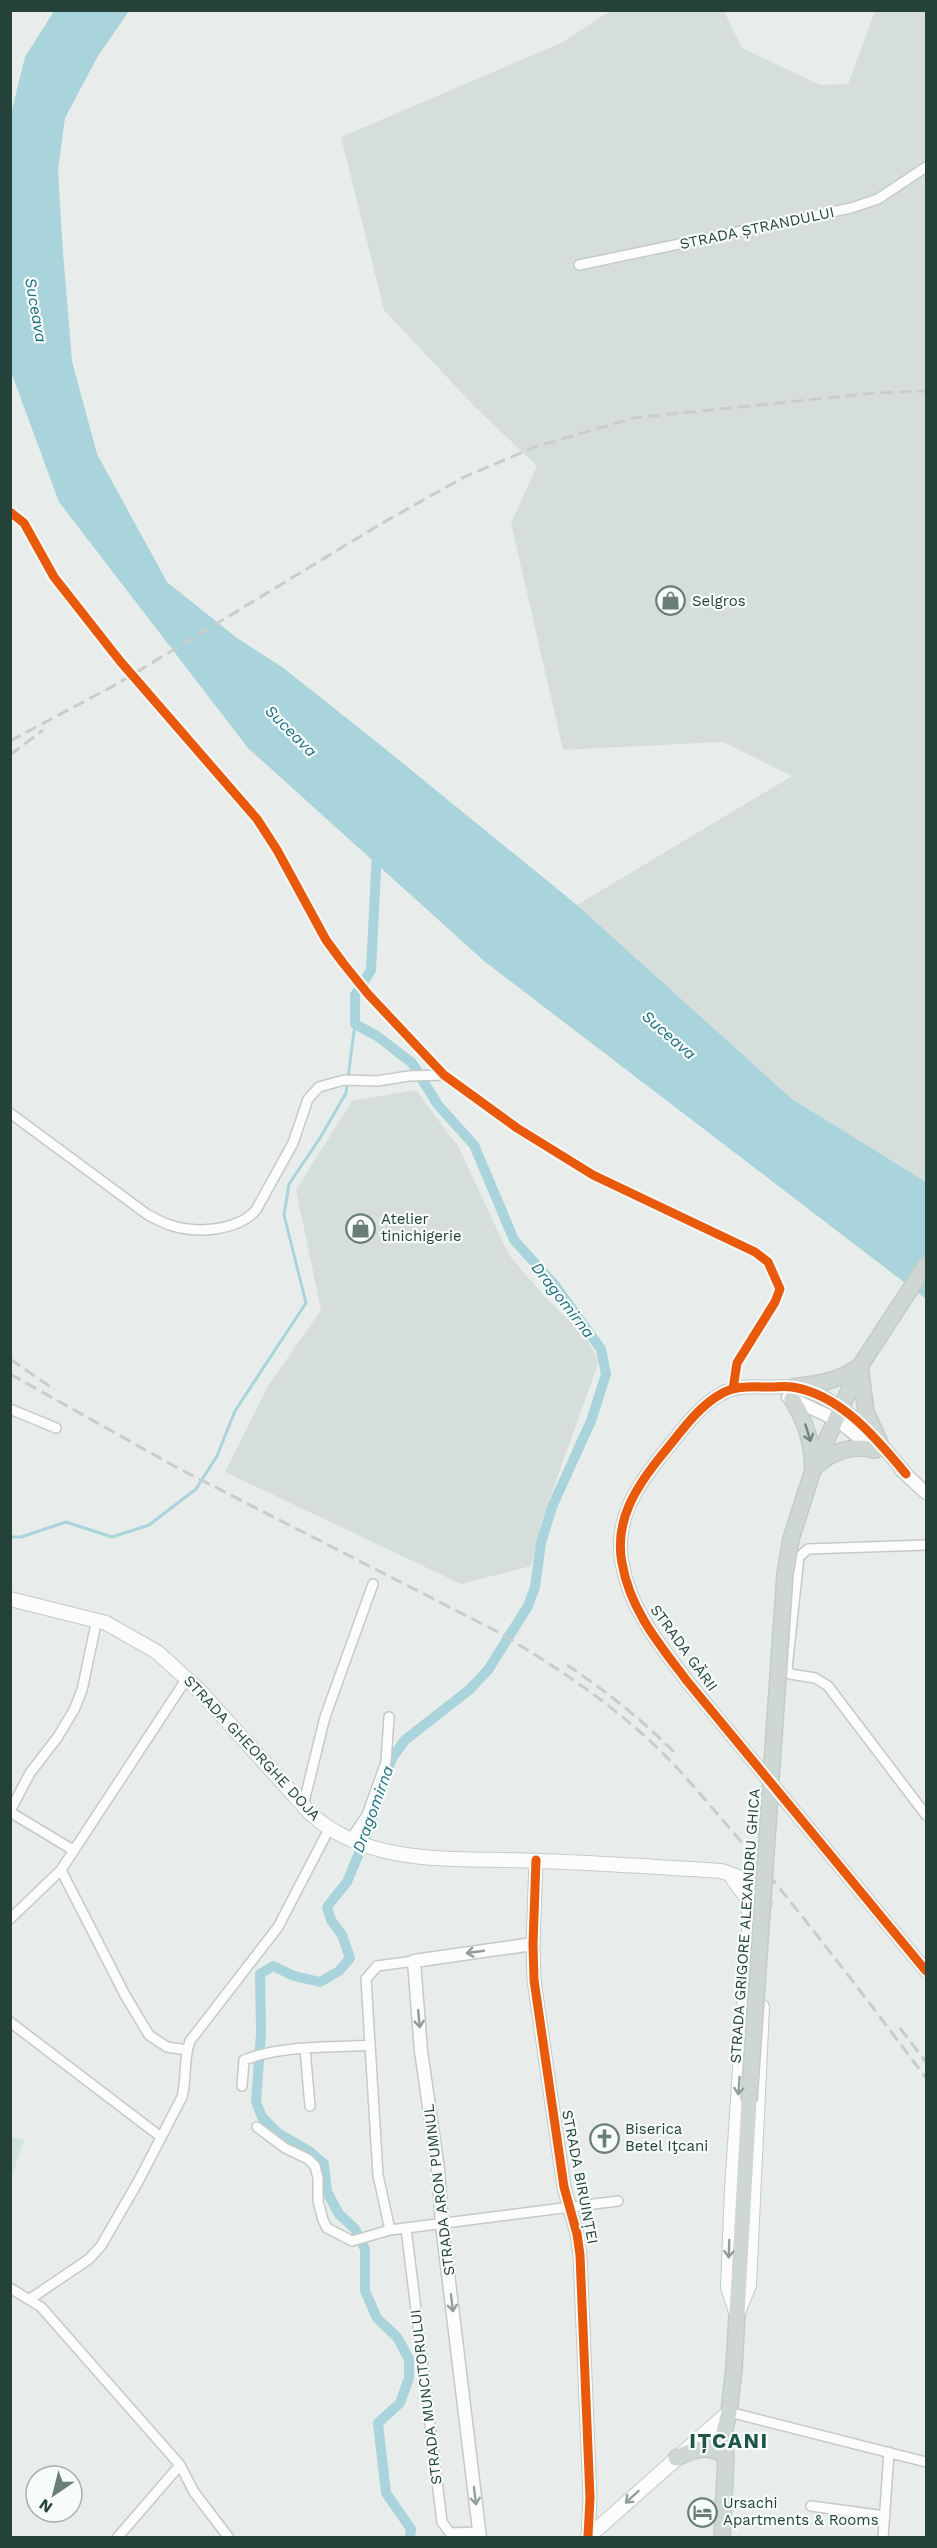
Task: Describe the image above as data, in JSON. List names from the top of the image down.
{
  "streets": {
    "main road": ["STRADA GHEORGHE DOJA", "STRADA GRIGORE ALEXANDRU GHICA"],
    "street": [
      "STRADA ȘTRANDULUI",
      "STRADA GĂRII",
      "STRADA BIRUINȚEI",
      "STRADA ARON PUMNUL",
      "STRADA MUNCITORULUI"
    ]
  },
  "crossings": [
    ["STRADA GĂRII", "STRADA GRIGORE ALEXANDRU GHICA"],
    ["STRADA GHEORGHE DOJA", "STRADA BIRUINȚEI"],
    ["STRADA ARON PUMNUL", "STRADA MUNCITORULUI"]
  ],
  "districts": ["IȚCANI"],
  "water": ["Suceava", "Dragomirna"],
  "places": {
    "shop": ["Selgros", "Atelier tinichigerie"],
    "church": ["Biserica Betel Iţcani"],
    "hotel": ["Ursachi Apartments & Rooms"]
  },
  "north": "bottom left"
}
